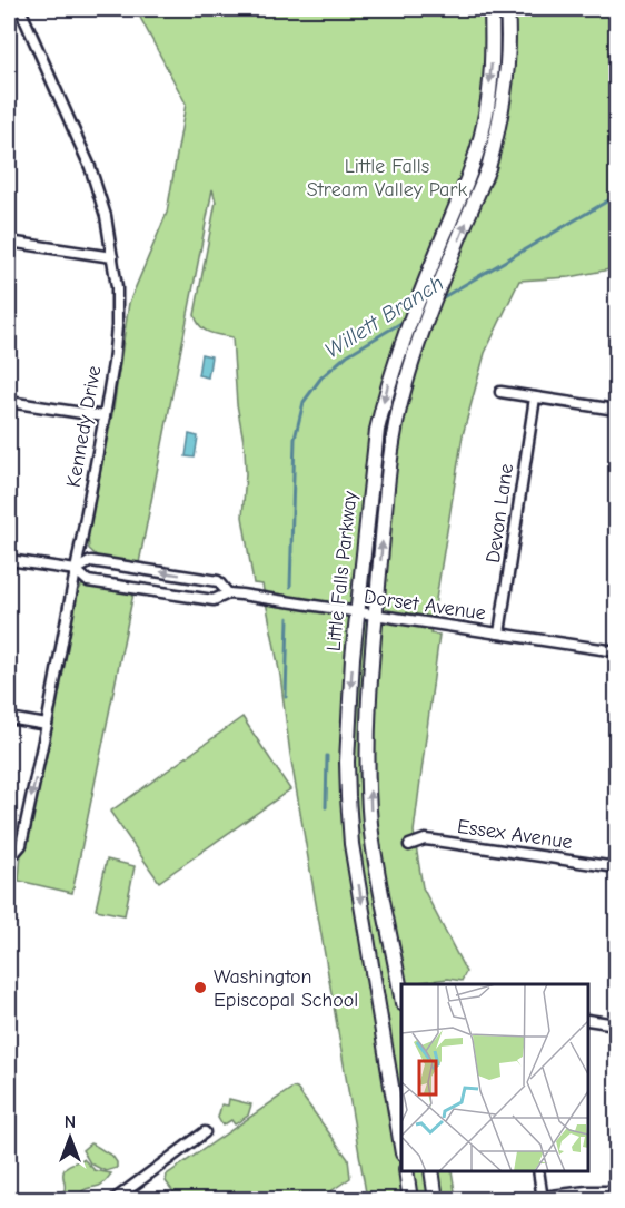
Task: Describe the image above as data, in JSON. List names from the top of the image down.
{
  "streets": {
    "main road": ["Little Falls Parkway"],
    "street": [
      "Kennedy Drive",
      "Devon Lane",
      "Dorset Avenue",
      "Essex Avenue"
    ]
  },
  "crossings": [
    ["Kennedy Drive", "Dorset Avenue"],
    ["Devon Lane", "Dorset Avenue"],
    ["Little Falls Parkway", "Dorset Avenue"]
  ],
  "water": ["Willett Branch"],
  "parks": ["Little Falls Stream Valley Park"],
  "places": ["Washington Episcopal School"],
  "north": "top"
}
